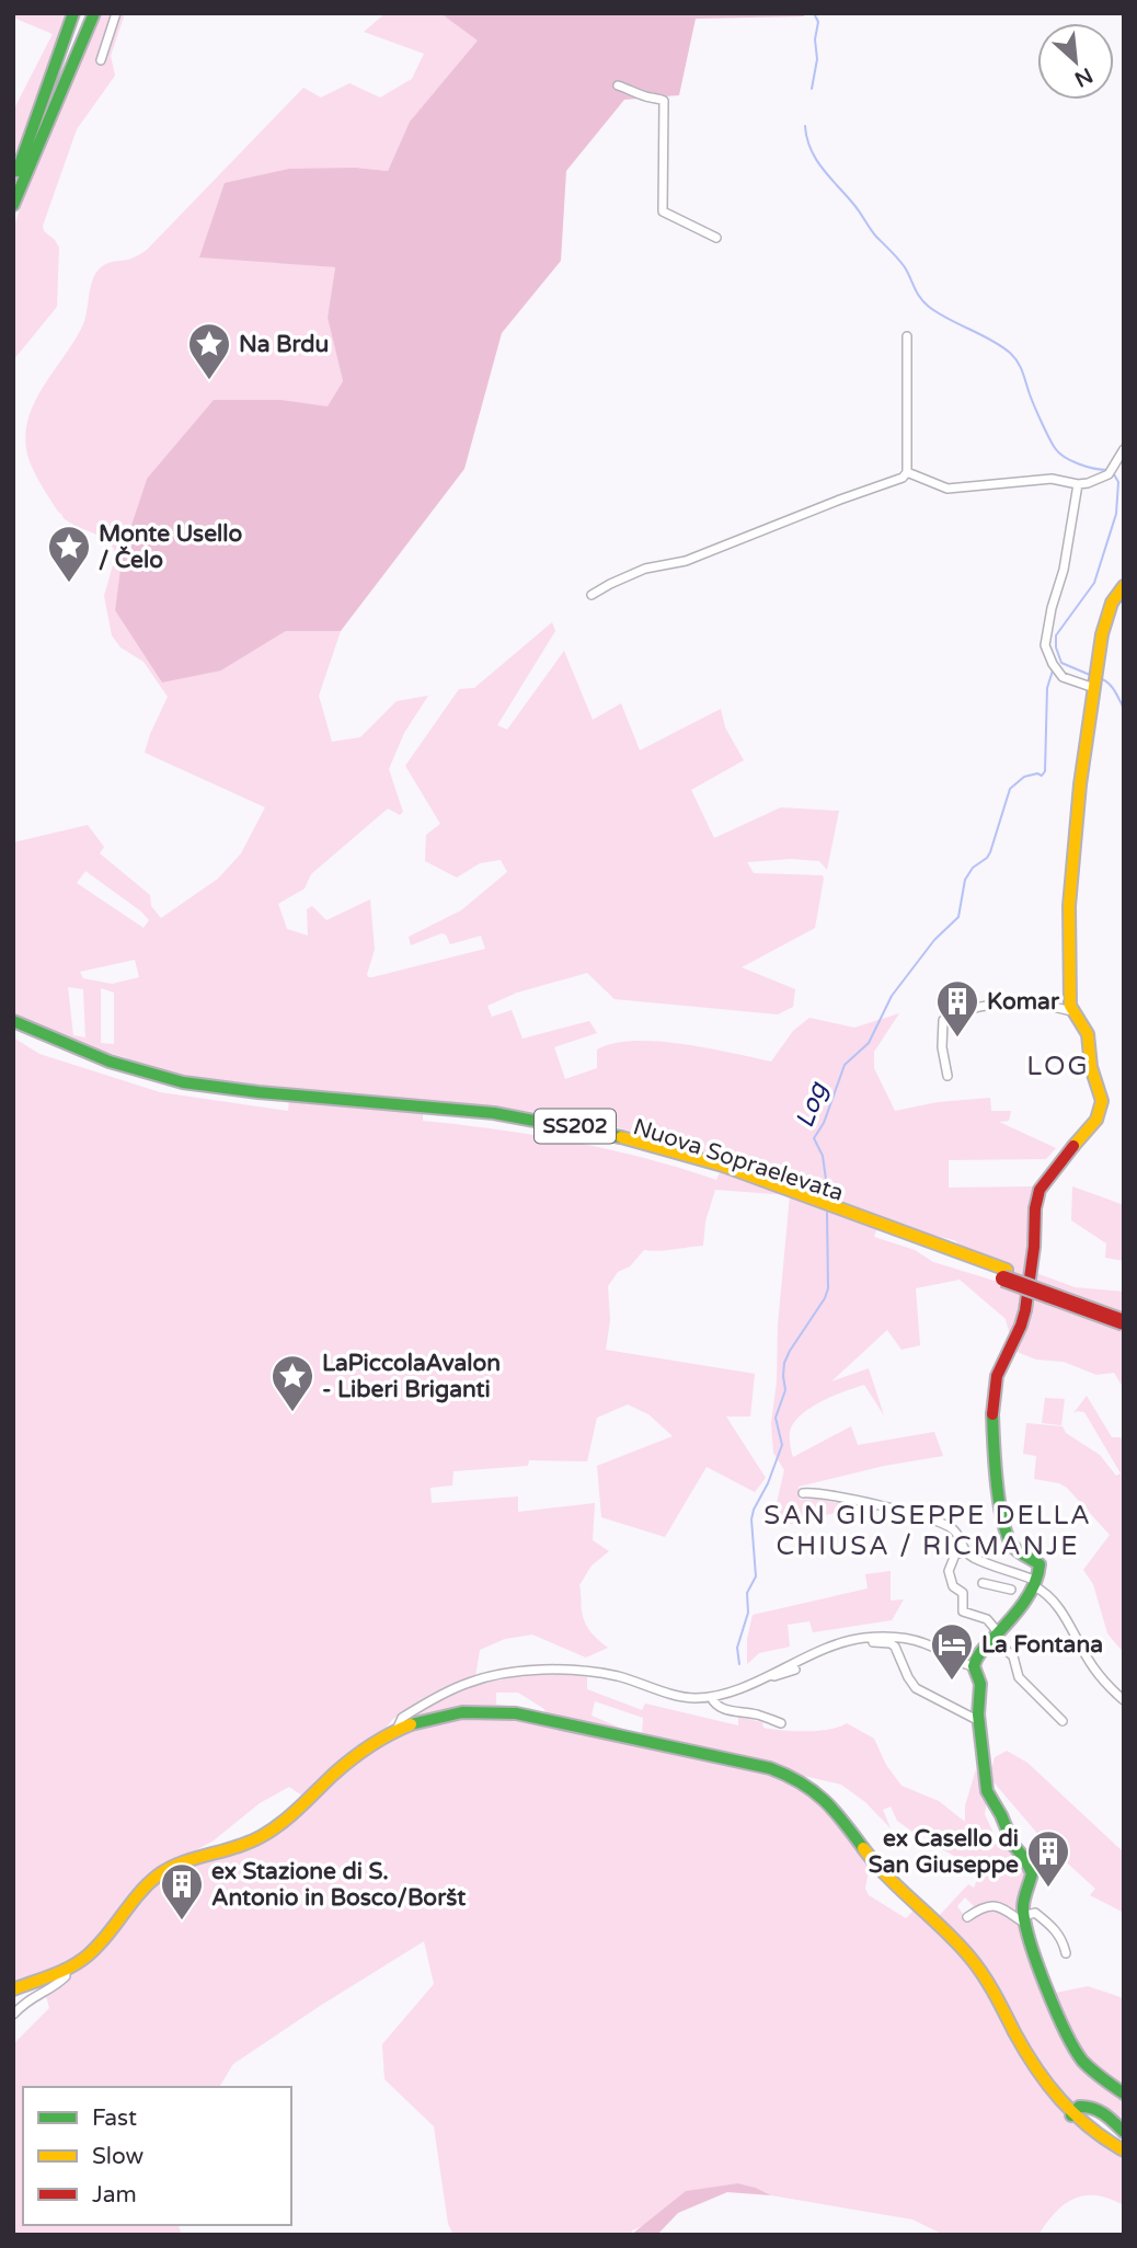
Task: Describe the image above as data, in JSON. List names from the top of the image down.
{
  "streets": {
    "main road": ["SS202", "Nuova Sopraelevata"]
  },
  "districts": ["LOG", "SAN GIUSEPPE DELLA CHIUSA / RICMANJE"],
  "water": ["Log"],
  "places": {
    "place": ["Na Brdu", "Monte Usello / Čelo", "LaPiccolaAvalon - Liberi Briganti"],
    "building": ["Komar", "ex Casello di San Giuseppe", "ex Stazione di S. Antonio in Bosco/Boršt"],
    "hotel": ["La Fontana"]
  },
  "legend": ["Fast", "Slow", "Jam"],
  "north": "bottom right"
}
